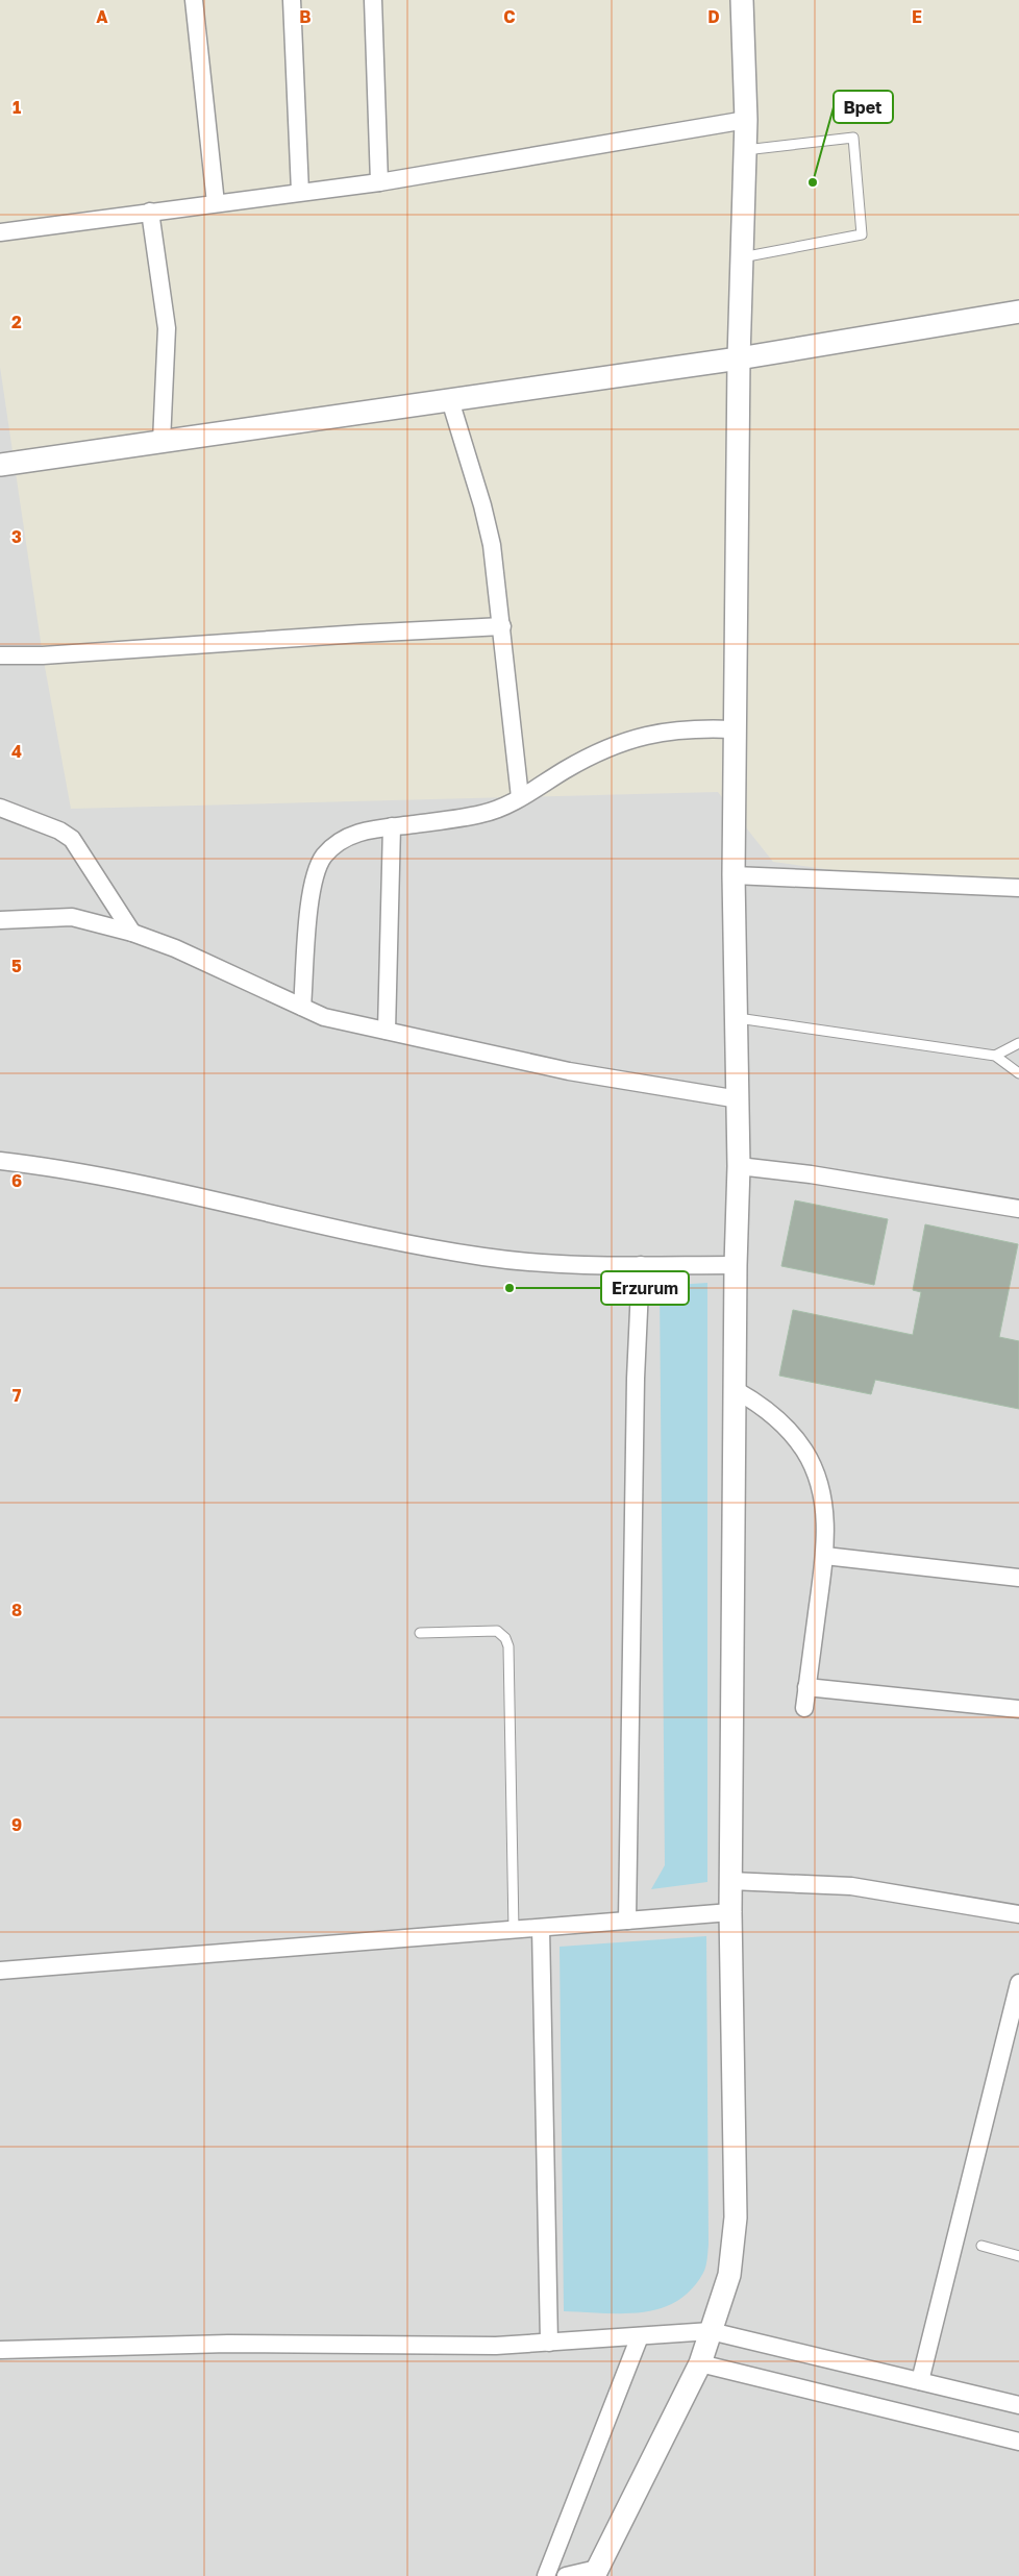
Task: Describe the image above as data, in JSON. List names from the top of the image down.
{
  "places": ["Bpet", "Erzurum"],
  "grid": {
    "columns": [
      "A",
      "B",
      "C",
      "D",
      "E"
    ],
    "rows": [
      "1",
      "2",
      "3",
      "4",
      "5",
      "6",
      "7",
      "8",
      "9"
    ]
  }
}
